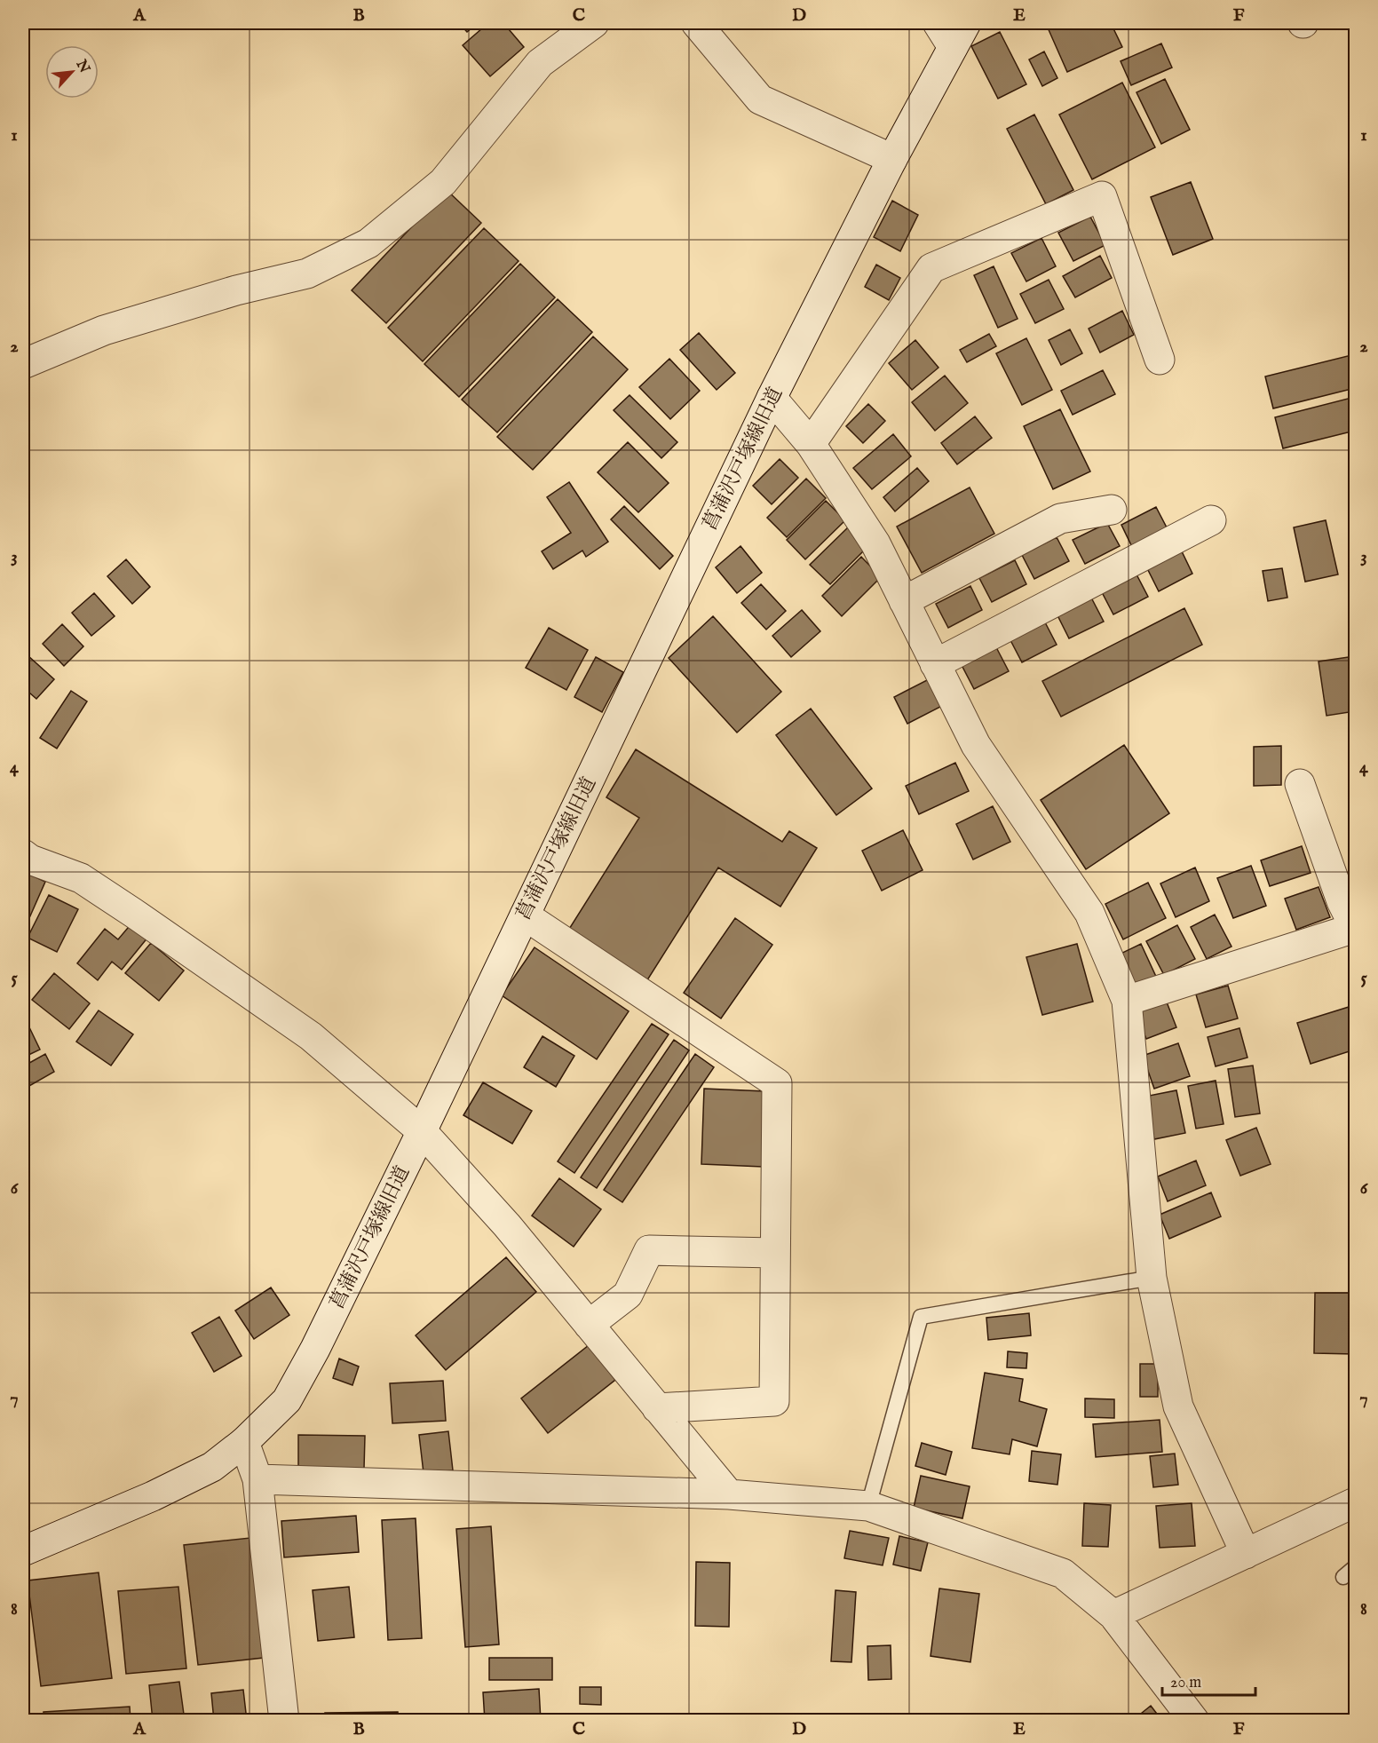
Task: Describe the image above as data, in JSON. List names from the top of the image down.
{
  "streets": {
    "street": ["菖蒲沢戸塚線旧道"]
  },
  "scale_bar": "20 m",
  "north": "top right",
  "grid": {
    "columns": [
      "A",
      "B",
      "C",
      "D",
      "E",
      "F"
    ],
    "rows": [
      "1",
      "2",
      "3",
      "4",
      "5",
      "6",
      "7",
      "8"
    ]
  }
}
